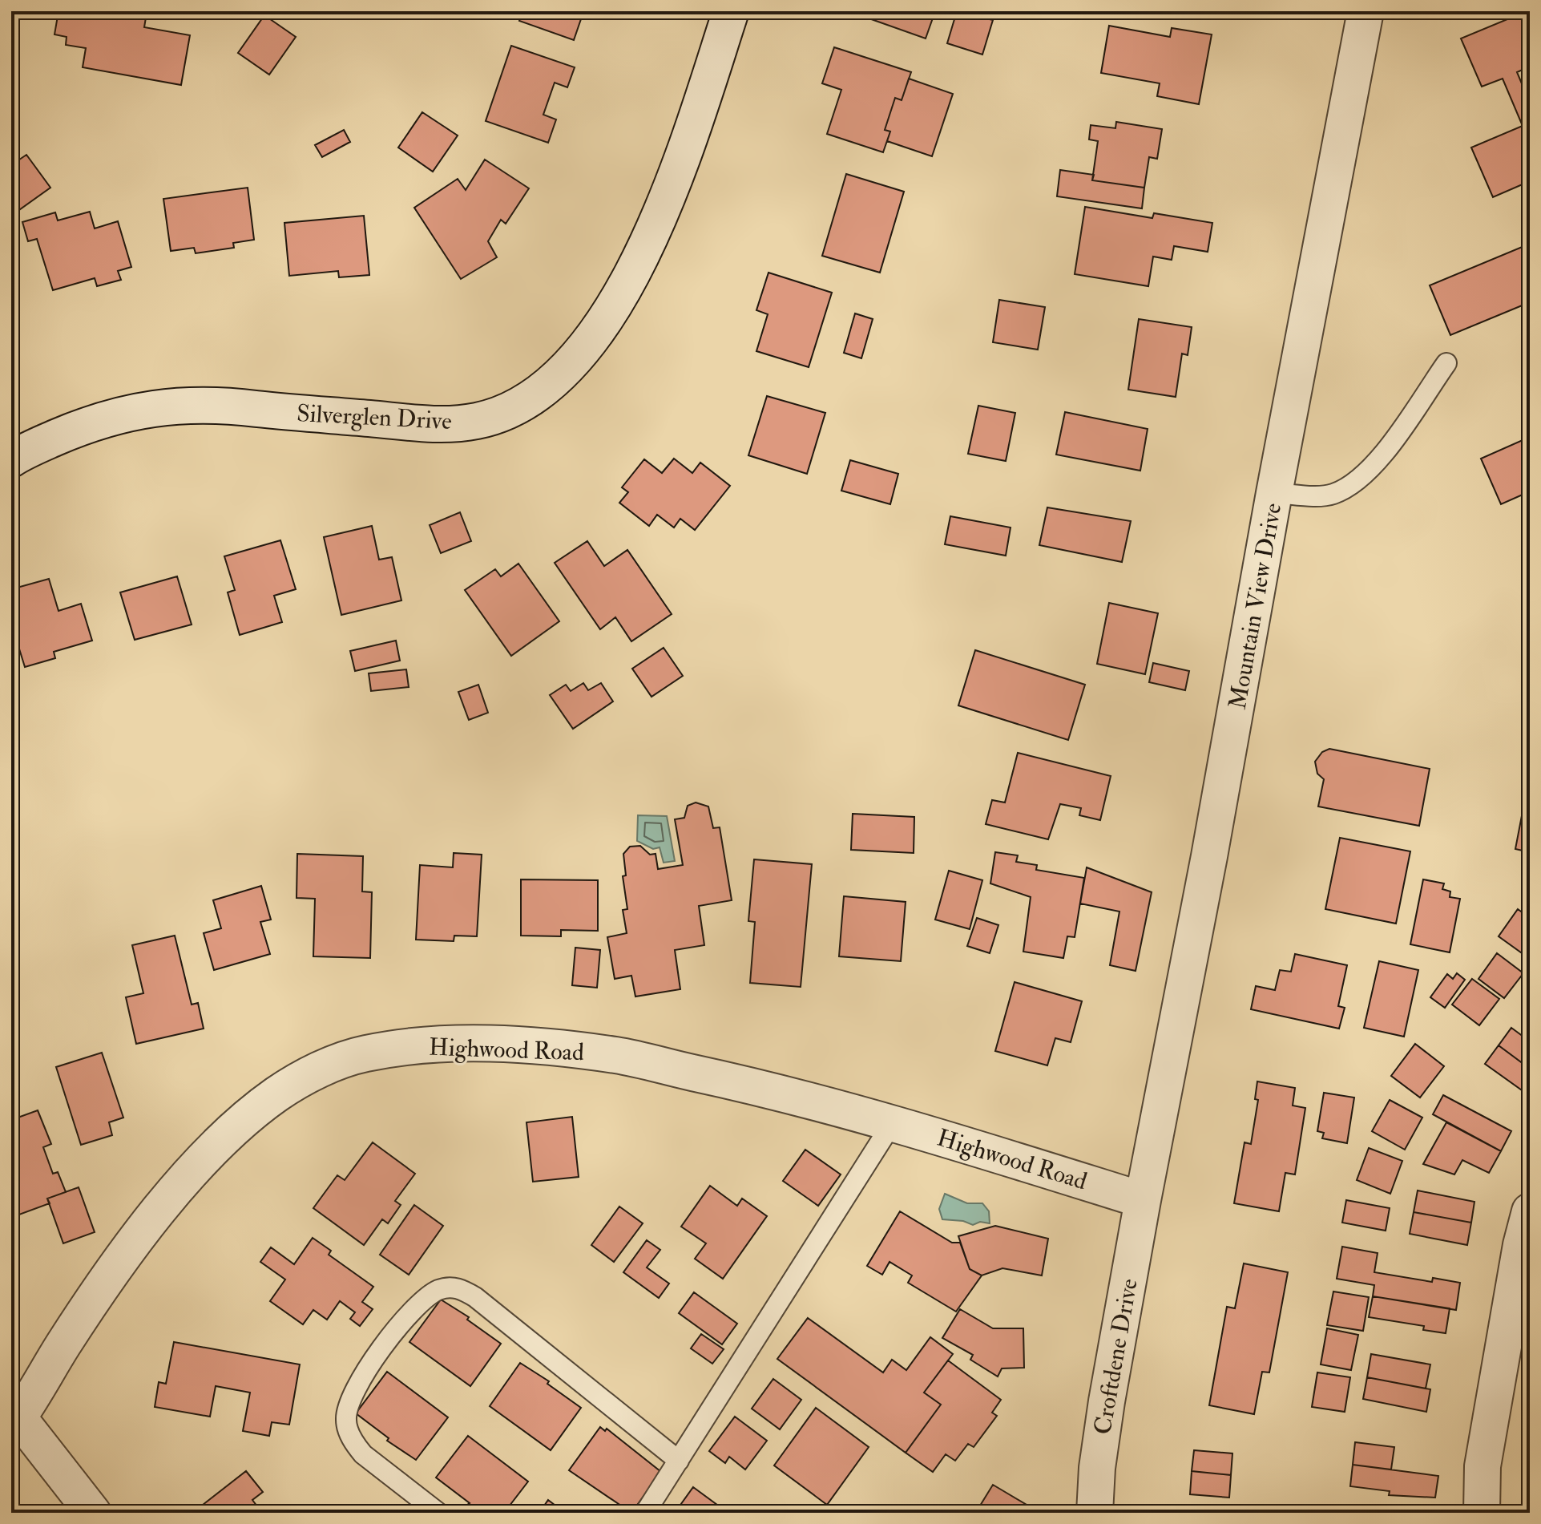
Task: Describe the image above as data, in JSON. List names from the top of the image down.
{
  "streets": {
    "street": [
      "Silverglen Drive",
      "Mountain View Drive",
      "Highwood Road",
      "Croftdene Drive"
    ]
  },
  "crossings": [
    ["Mountain View Drive", "Highwood Road"],
    ["Mountain View Drive", "Croftdene Drive"],
    ["Highwood Road", "Croftdene Drive"]
  ]
}
